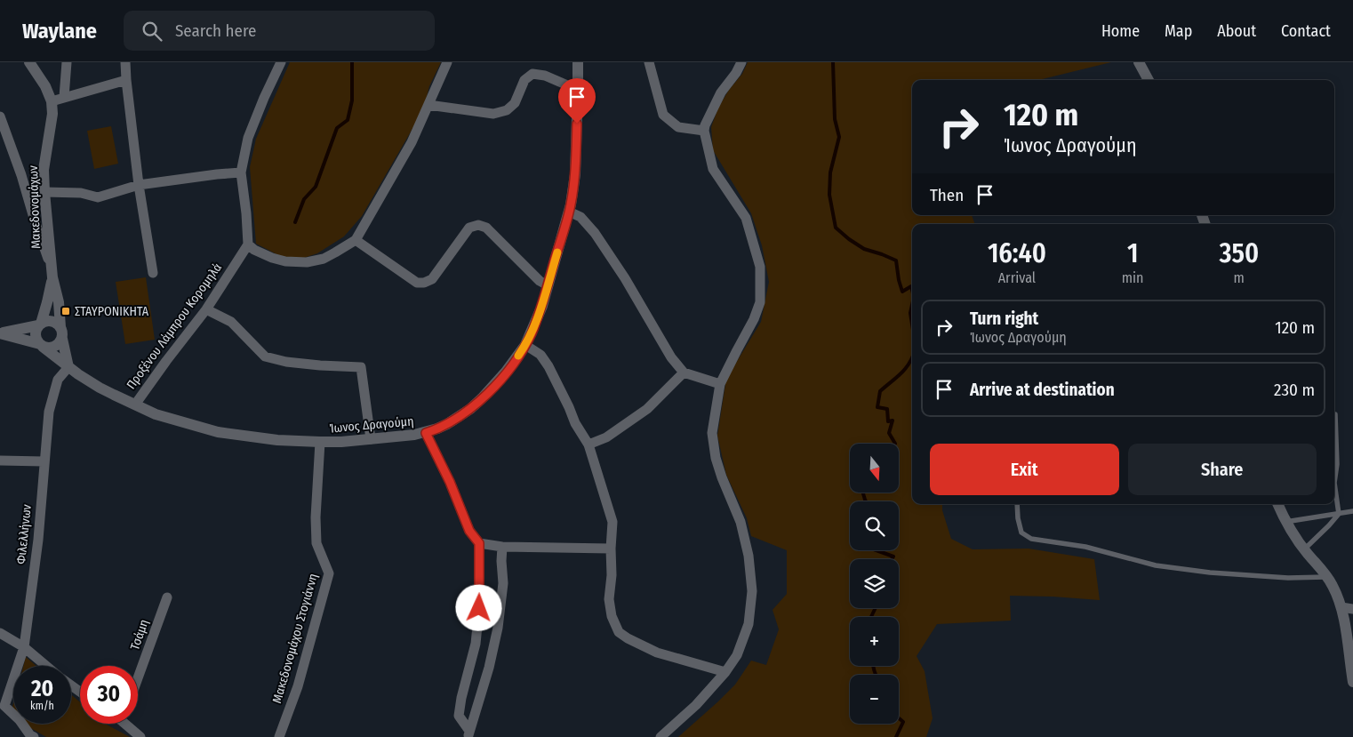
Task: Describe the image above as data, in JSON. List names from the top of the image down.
{
  "streets": {
    "street": [
      "Μακεδονομάχων",
      "Προξένου Λάμπρου Κορομηλά",
      "Ίωνος Δραγούμη",
      "Φιλελλήνων",
      "Τσάμη",
      "Μακεδονομάχου Στογιάννη"
    ]
  },
  "crossings": [
    ["Μακεδονομάχων", "Ίωνος Δραγούμη"],
    ["Προξένου Λάμπρου Κορομηλά", "Ίωνος Δραγούμη"],
    ["Ίωνος Δραγούμη", "Φιλελλήνων"],
    ["Ίωνος Δραγούμη", "Μακεδονομάχου Στογιάννη"]
  ],
  "places": {
    "transit": ["ΣΤΑΥΡΟΝΙΚΗΤΑ"]
  },
  "north": "bottom",
  "page": {
    "header": "Waylane",
    "search": "Search here",
    "nav": [
      "Home",
      "Map",
      "About",
      "Contact"
    ],
    "turn": ["120 m", "Ίωνος Δραγούμη"],
    "then": "Then",
    "eta": [
      "16:40",
      "Arrival",
      "1",
      "min",
      "350",
      "m"
    ],
    "list": [
      {
        "name": "Turn right",
        "note": "Ίωνος Δραγούμη",
        "value": "120 m"
      },
      {
        "name": "Arrive at destination",
        "value": "230 m"
      }
    ],
    "buttons": ["Exit", "Share"],
    "map_buttons": ["+", "−"],
    "speed": "20 km/h",
    "limit": "30"
  }
}
